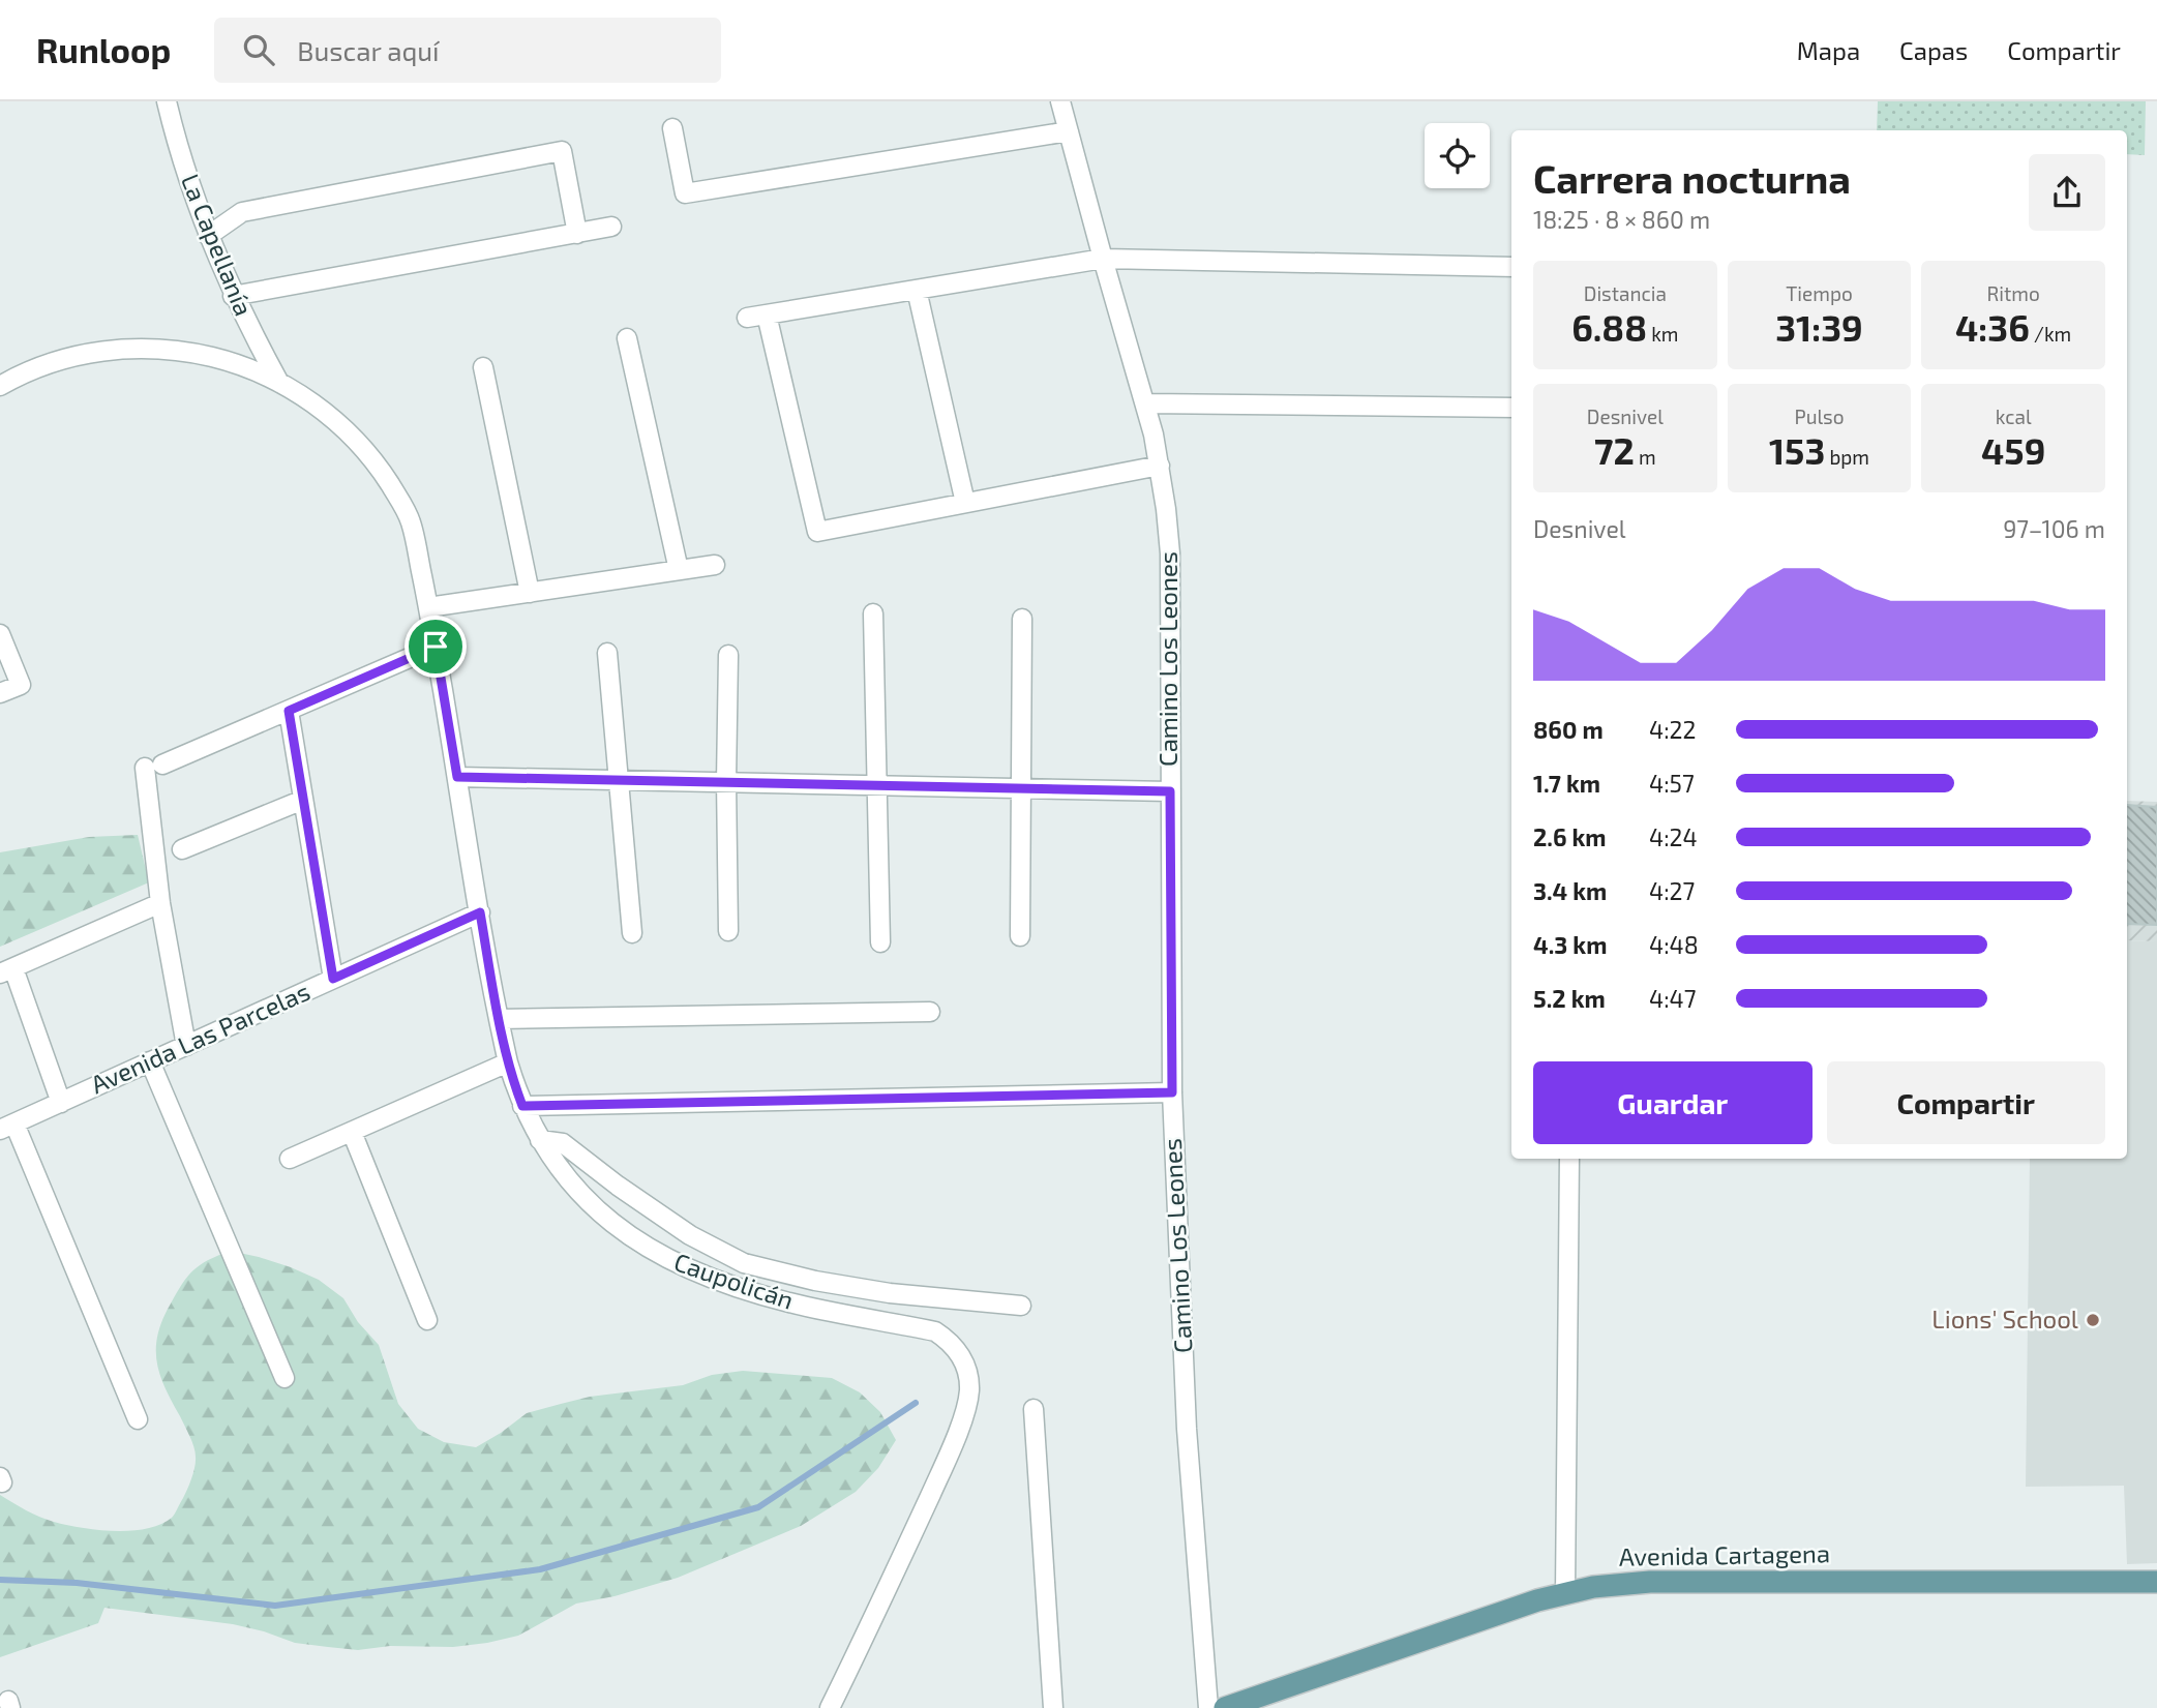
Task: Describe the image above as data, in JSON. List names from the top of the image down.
{
  "streets": {
    "main road": ["Avenida Cartagena"],
    "street": [
      "La Capellanía",
      "Camino Los Leones",
      "Avenida Las Parcelas",
      "Caupolicán"
    ]
  },
  "crossings": [
    ["La Capellanía", "Caupolicán"],
    ["Avenida Las Parcelas", "Caupolicán"]
  ],
  "places": ["Lions' School"],
  "page": {
    "header": "Runloop",
    "search": "Buscar aquí",
    "nav": ["Mapa", "Capas", "Compartir"],
    "heading": ["Carrera nocturna", "18:25 · 8 × 860 m"],
    "stats": [
      ["Distancia", "6.88 km"],
      ["Tiempo", "31:39"],
      ["Ritmo", "4:36 /km"],
      ["Desnivel", "72 m"],
      ["Pulso", "153 bpm"],
      ["kcal", "459"]
    ],
    "chart": ["Desnivel", "97–106 m"],
    "list": [
      {
        "name": "860 m",
        "note": "4:22"
      },
      {
        "name": "1.7 km",
        "note": "4:57"
      },
      {
        "name": "2.6 km",
        "note": "4:24"
      },
      {
        "name": "3.4 km",
        "note": "4:27"
      },
      {
        "name": "4.3 km",
        "note": "4:48"
      },
      {
        "name": "5.2 km",
        "note": "4:47"
      }
    ],
    "buttons": ["Guardar", "Compartir"]
  }
}
